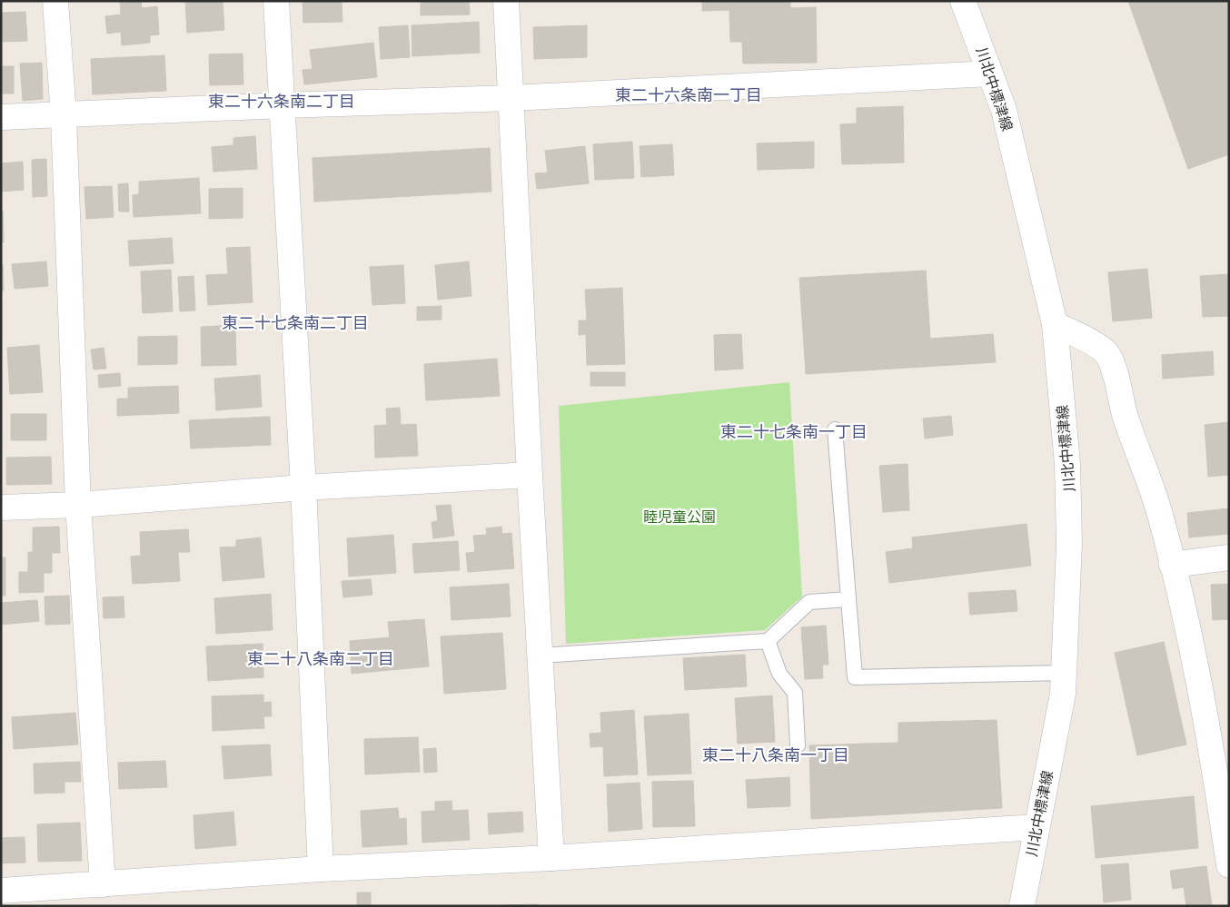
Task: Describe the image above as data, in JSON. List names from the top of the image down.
{
  "streets": {
    "street": ["川北中標津線"]
  },
  "districts": [
    "東二十六条南一丁目",
    "東二十六条南二丁目",
    "東二十七条南二丁目",
    "東二十七条南一丁目",
    "東二十八条南二丁目",
    "東二十八条南一丁目"
  ],
  "parks": ["睦児童公園"]
}
